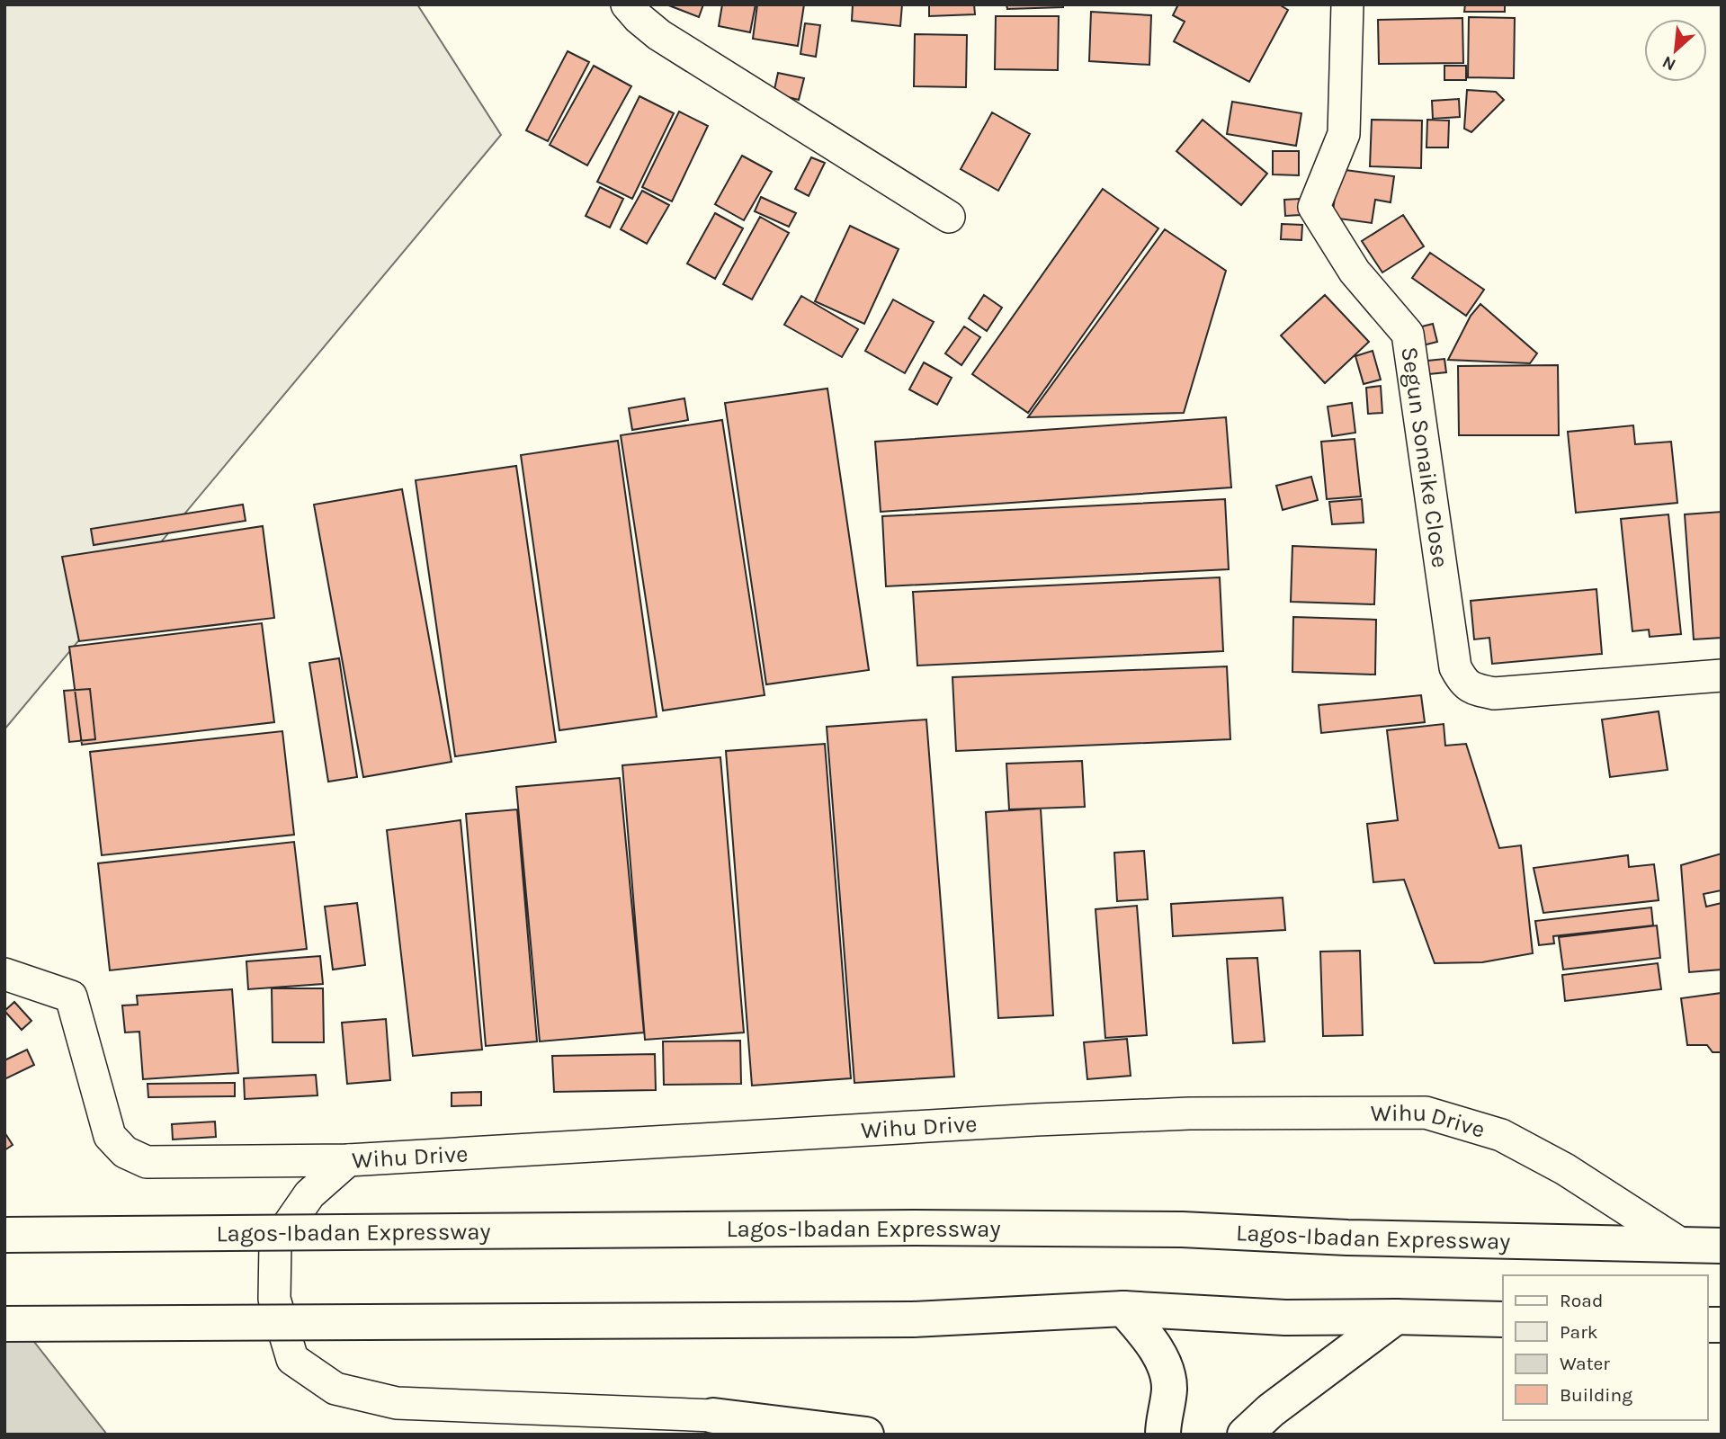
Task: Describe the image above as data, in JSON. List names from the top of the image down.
{
  "streets": {
    "main road": ["Lagos-Ibadan Expressway"],
    "street": ["Segun Sonaike Close", "Wihu Drive"]
  },
  "crossings": [
    ["Wihu Drive", "Lagos-Ibadan Expressway"]
  ],
  "legend": [
    "Road",
    "Park",
    "Water",
    "Building"
  ],
  "north": "bottom left"
}
